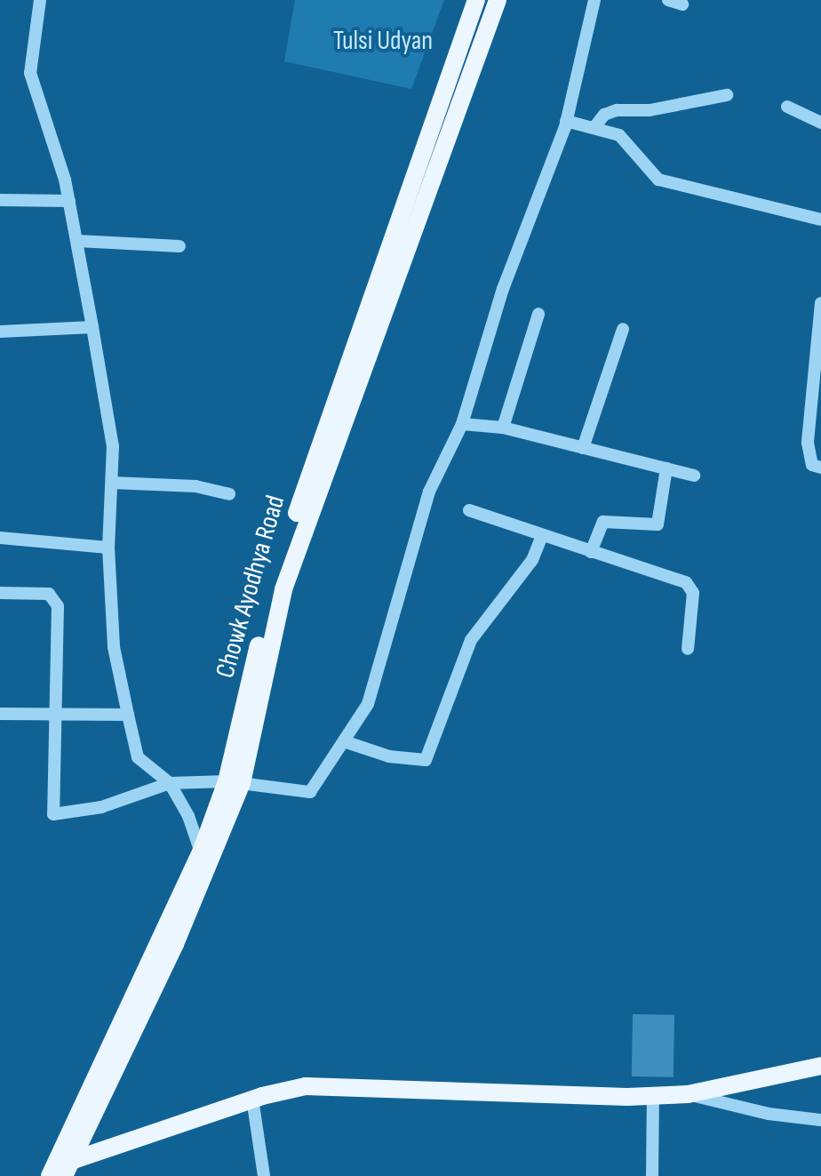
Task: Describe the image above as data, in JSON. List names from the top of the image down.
{
  "streets": {
    "main road": ["Chowk Ayodhya Road"]
  },
  "parks": ["Tulsi Udyan"]
}
